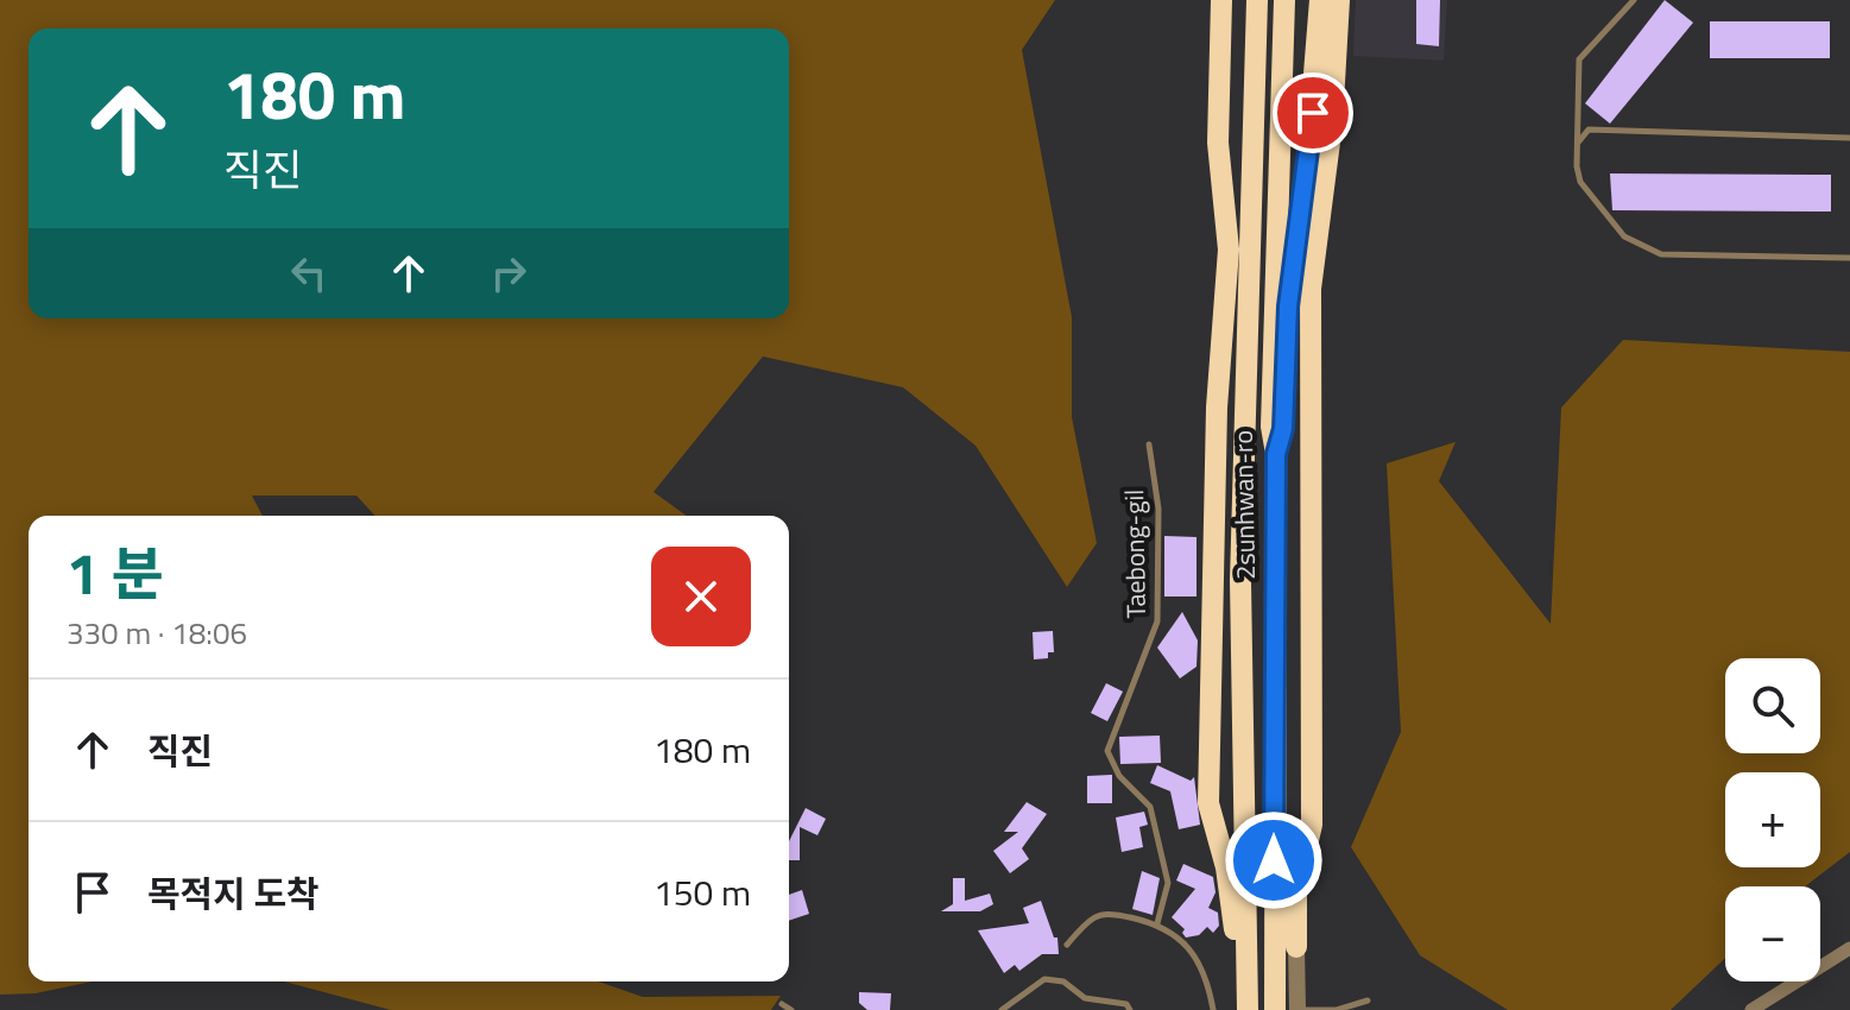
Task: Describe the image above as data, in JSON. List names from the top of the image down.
{
  "streets": {
    "highway": ["2sunhwan-ro"],
    "lane": ["Taebong-gil"]
  },
  "page": {
    "turn": ["180 m", "직진"],
    "heading": ["1 분", "330 m · 18:06"],
    "map_buttons": ["+", "−"],
    "list": [
      {
        "name": "직진",
        "value": "180 m"
      },
      {
        "name": "목적지 도착",
        "value": "150 m"
      }
    ]
  }
}
